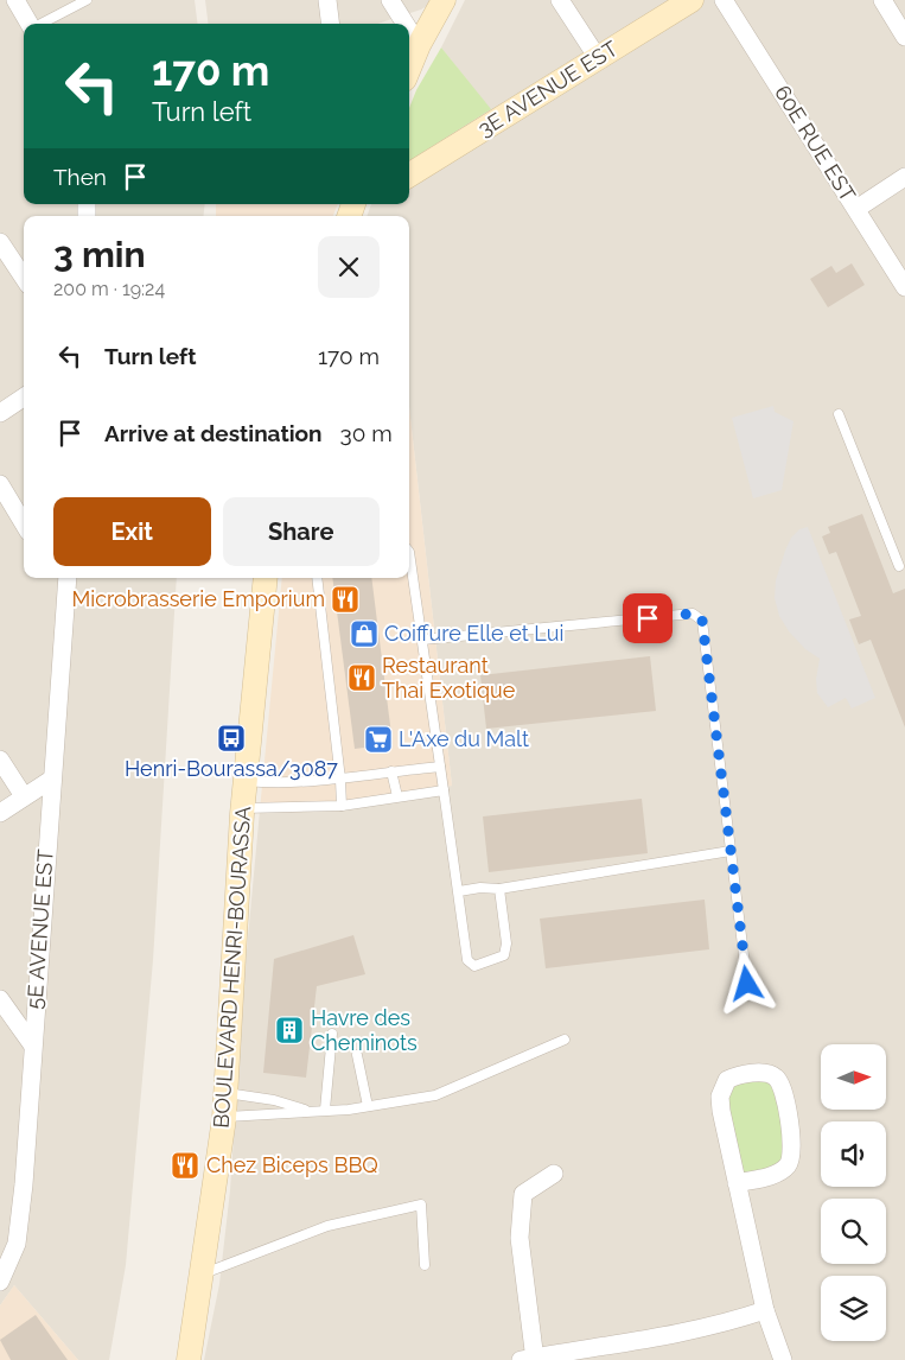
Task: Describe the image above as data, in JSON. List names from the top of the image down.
{
  "streets": {
    "main road": ["3E AVENUE EST", "BOULEVARD HENRI-BOURASSA"],
    "street": ["60E RUE EST", "5E AVENUE EST"]
  },
  "places": {
    "restaurant": ["Microbrasserie Emporium", "Restaurant Thai Exotique", "Chez Biceps BBQ"],
    "shop": ["Coiffure Elle et Lui"],
    "bus stop": ["Henri-Bourassa/3087"],
    "supermarket": ["L'Axe du Malt"],
    "building": ["Havre des Cheminots"]
  },
  "north": "right",
  "page": {
    "turn": ["170 m", "Turn left"],
    "then": "Then",
    "heading": ["3 min", "200 m · 19:24"],
    "list": [
      {
        "name": "Turn left",
        "value": "170 m"
      },
      {
        "name": "Arrive at destination",
        "value": "30 m"
      }
    ],
    "buttons": ["Exit", "Share"]
  }
}
